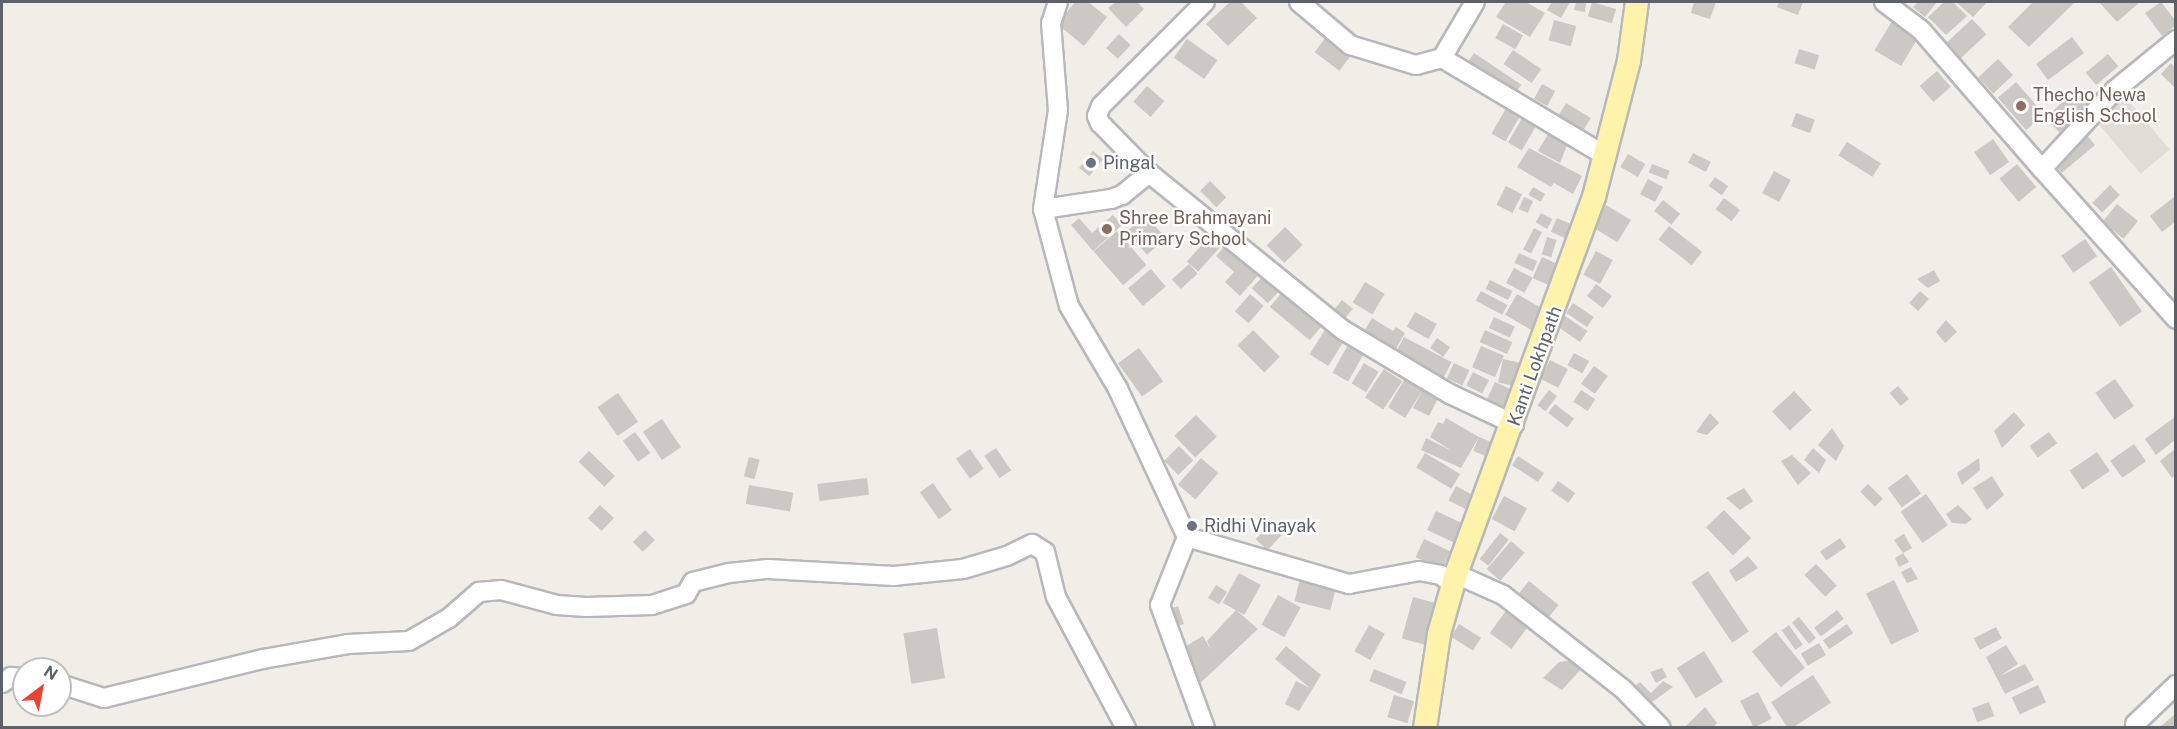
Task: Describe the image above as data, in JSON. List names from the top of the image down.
{
  "streets": {
    "main road": ["Kanti Lokhpath"]
  },
  "places": [
    "Thecho Newa English School",
    "Pingal",
    "Shree Brahmayani Primary School",
    "Ridhi Vinayak"
  ],
  "north": "top right"
}
